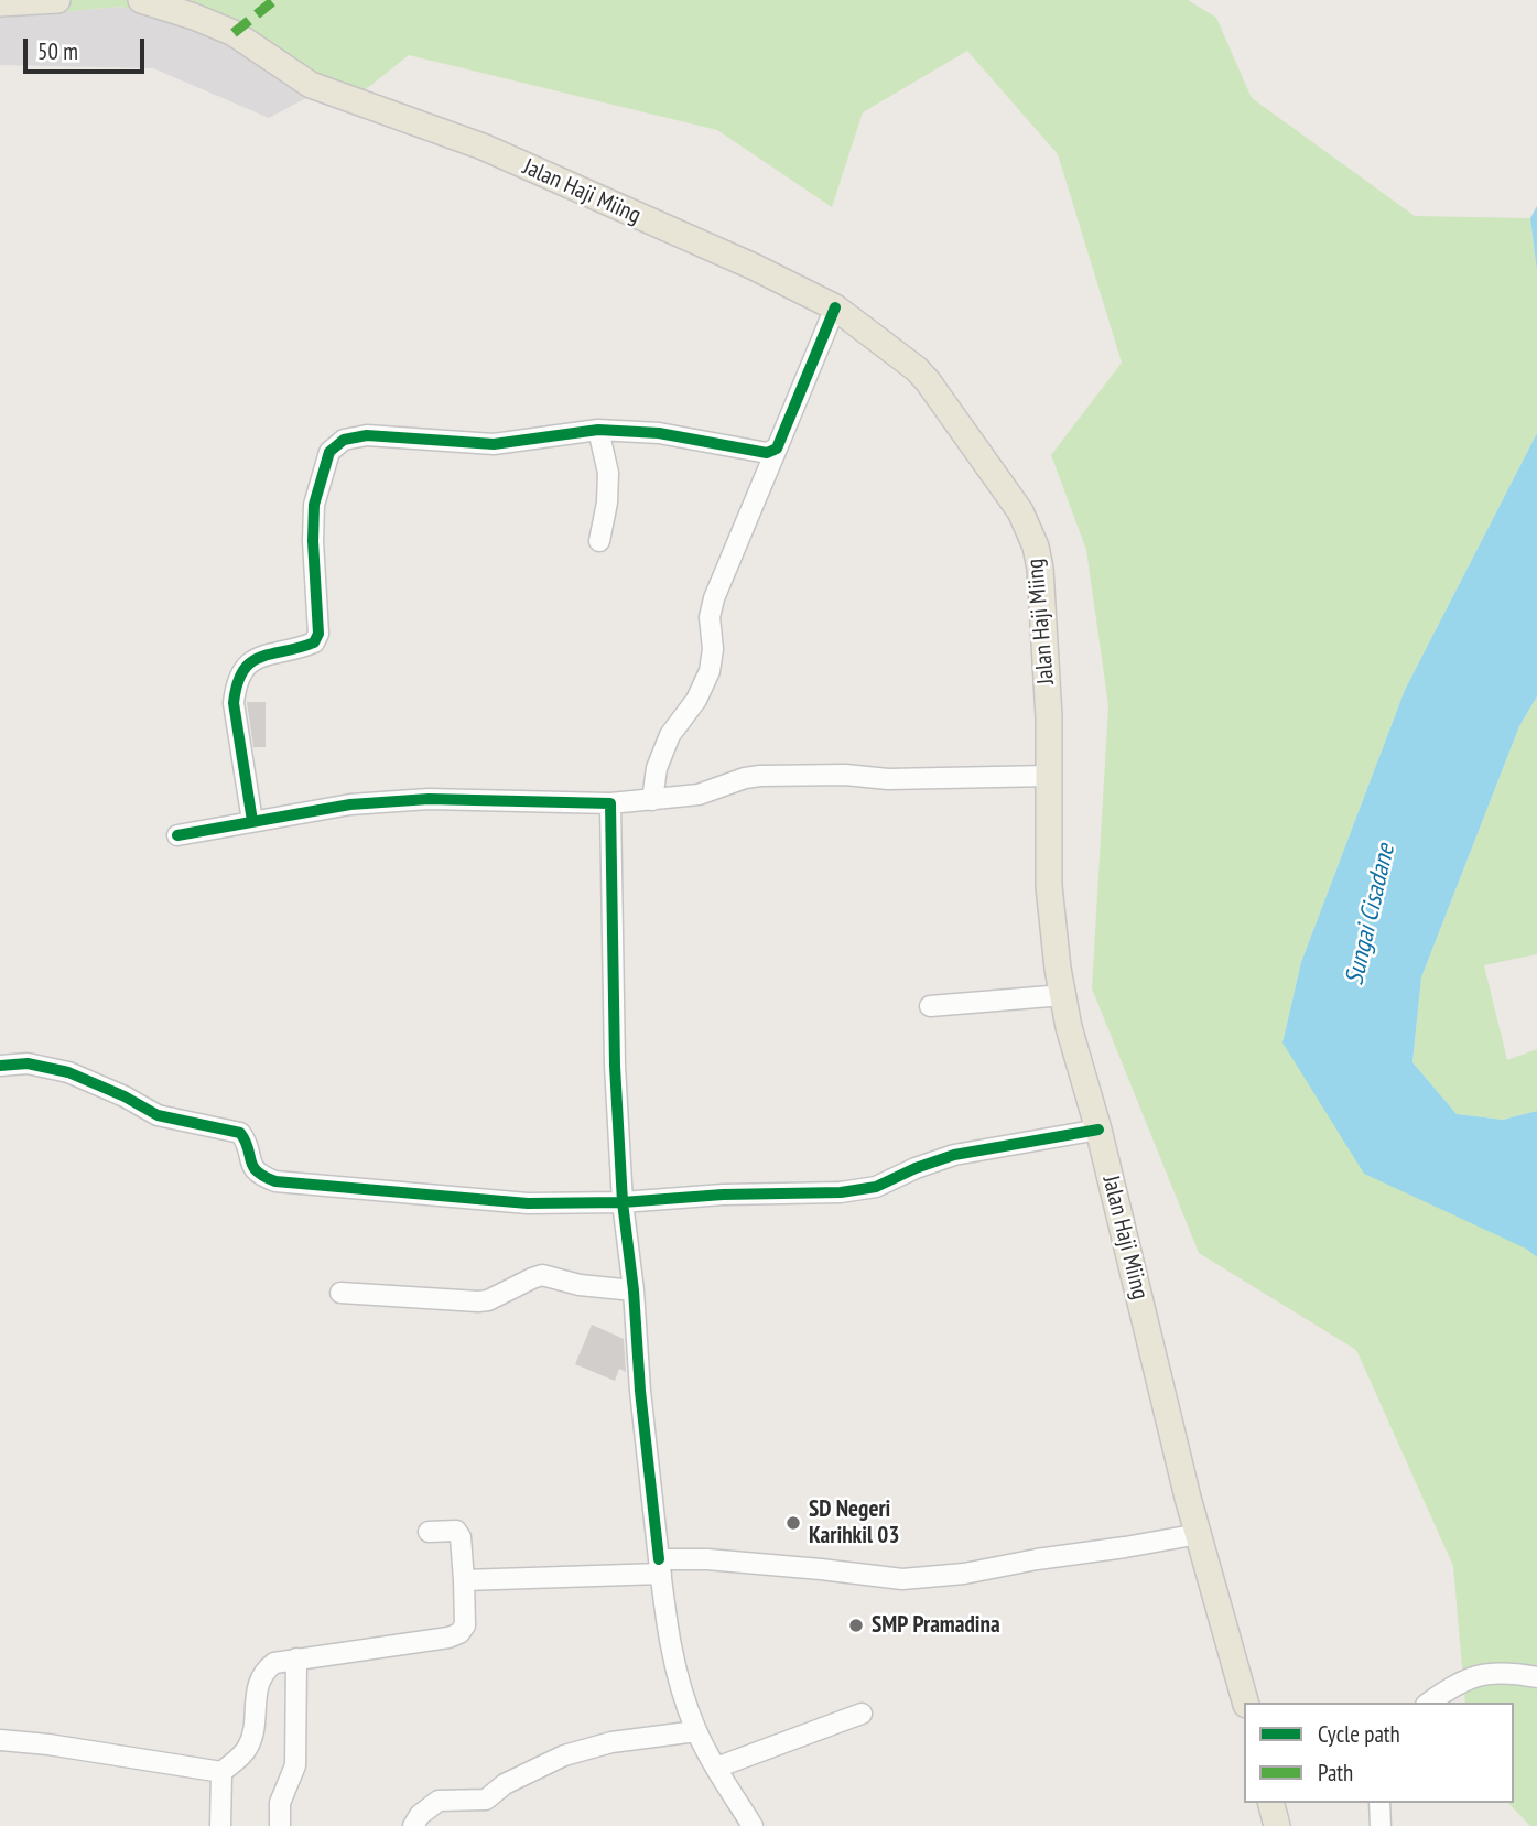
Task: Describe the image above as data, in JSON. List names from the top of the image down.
{
  "streets": {
    "main road": ["Jalan Haji Miing"]
  },
  "water": ["Sungai Cisadane"],
  "places": ["SD Negeri Karihkil 03", "SMP Pramadina"],
  "legend": ["Cycle path", "Path"],
  "scale_bar": "50 m"
}
